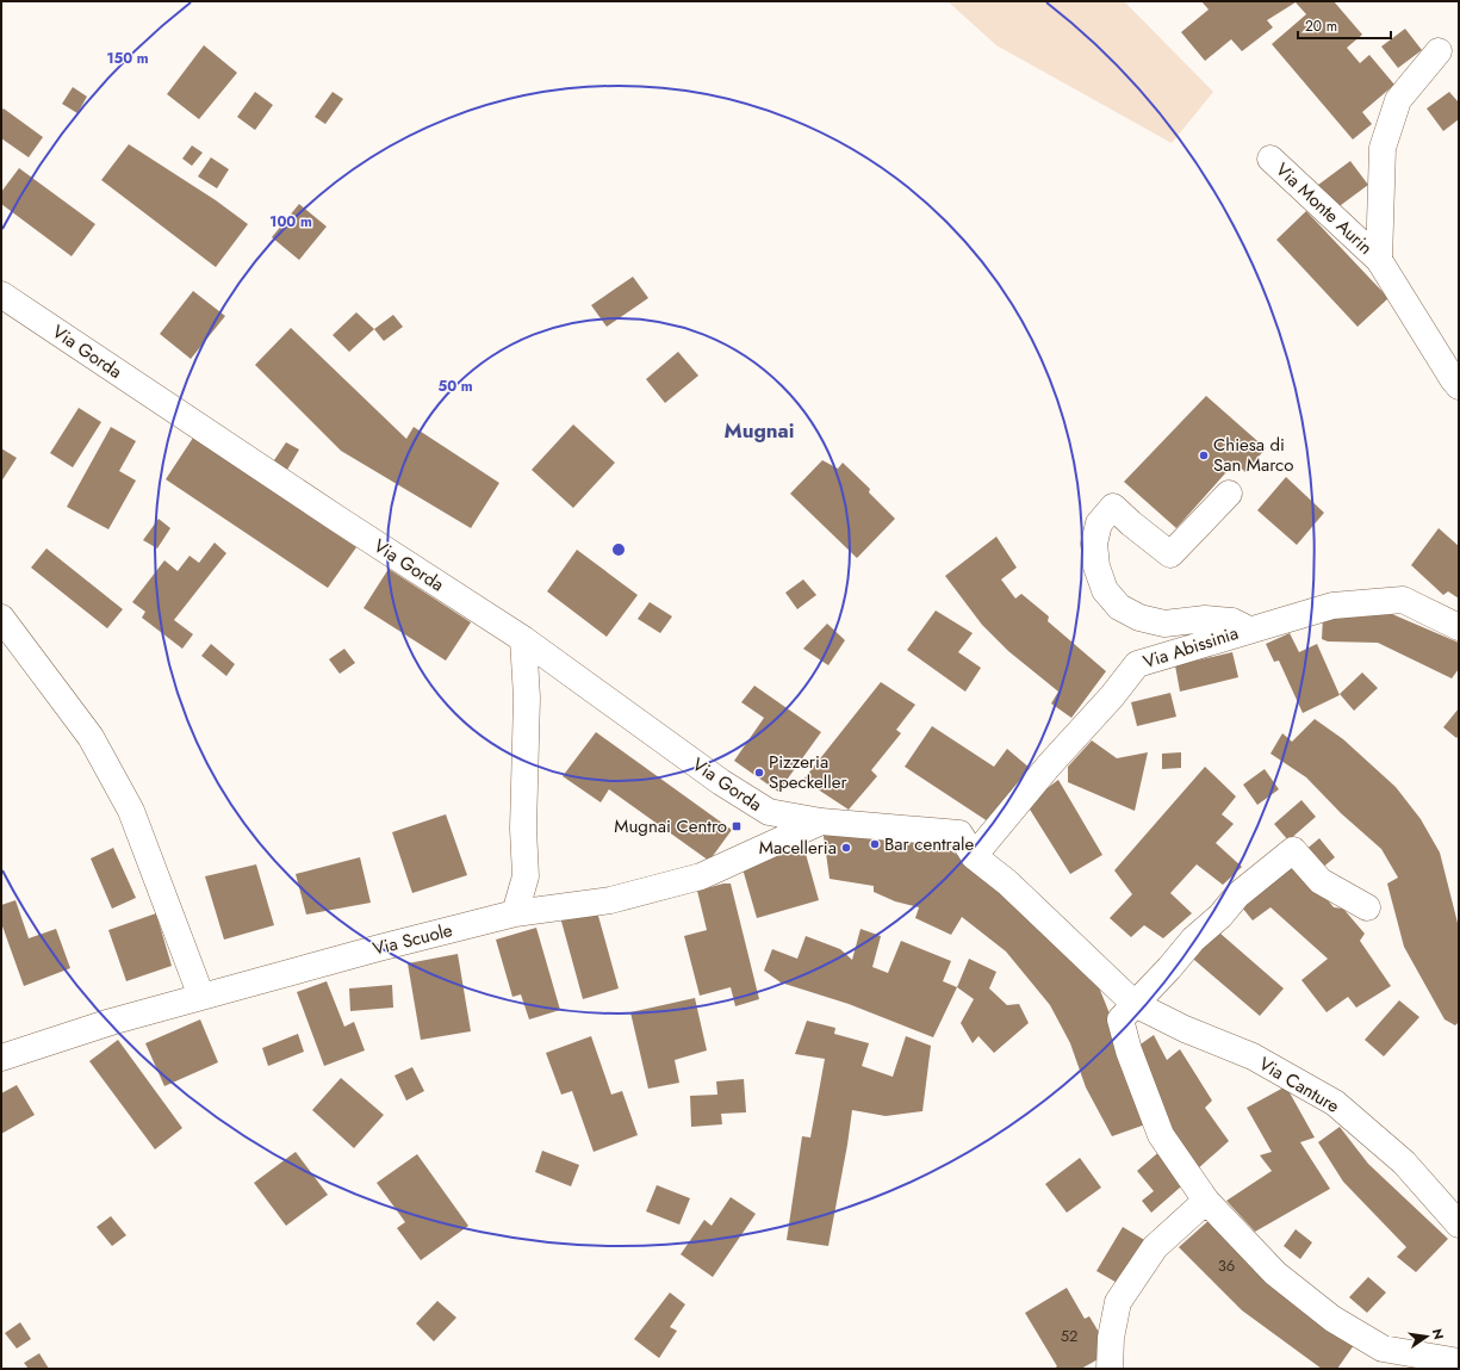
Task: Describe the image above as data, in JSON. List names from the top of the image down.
{
  "streets": {
    "street": [
      "Via Monte Aurin",
      "Via Gorda",
      "Via Abissinia",
      "Via Scuole",
      "Via Canture"
    ]
  },
  "crossings": [
    ["Via Gorda", "Via Scuole"],
    ["Via Gorda", "Via Canture"],
    ["Via Abissinia", "Via Canture"],
    ["Via Scuole", "Via Canture"]
  ],
  "districts": ["Mugnai"],
  "places": {
    "other": [
      "Chiesa di San Marco",
      "Pizzeria Speckeller",
      "Bar centrale",
      "Macelleria"
    ],
    "transit": ["Mugnai Centro"]
  },
  "house_numbers": ["36", "52"],
  "scale_bar": "20 m",
  "north": "right",
  "rings": ["150 m", "100 m", "50 m"]
}
